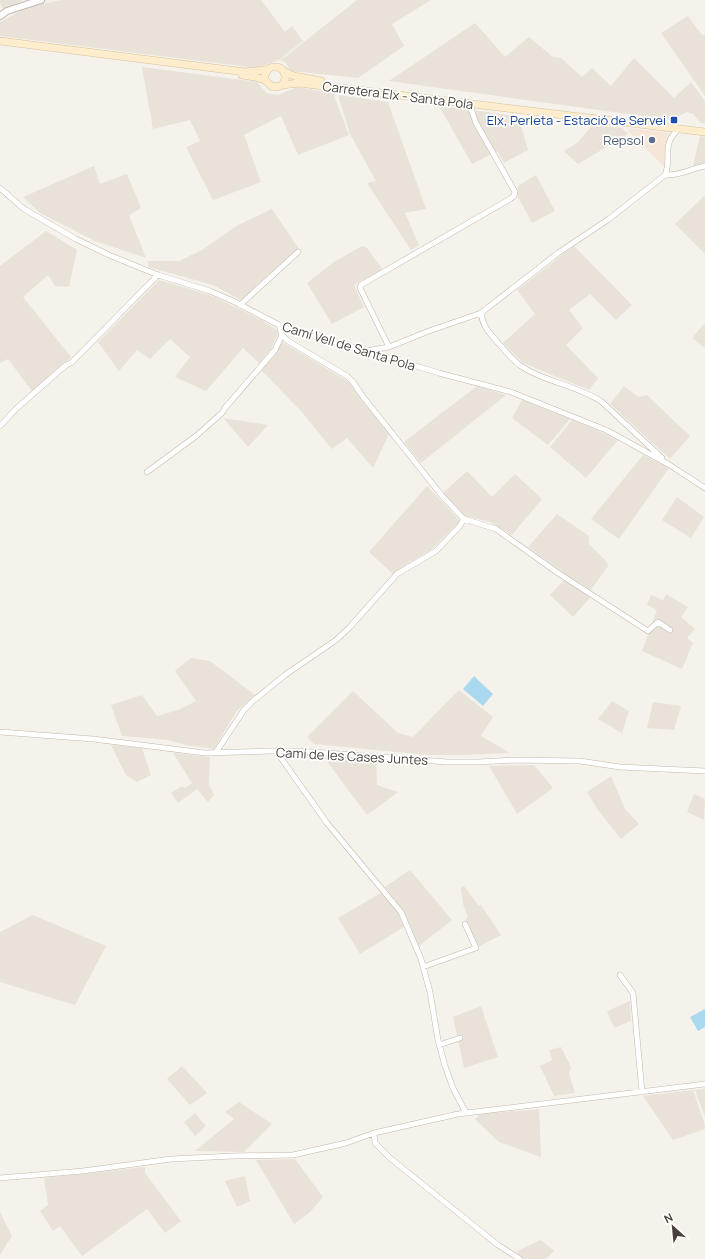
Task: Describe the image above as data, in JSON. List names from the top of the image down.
{
  "streets": {
    "main road": ["Carretera Elx - Santa Pola"],
    "street": ["Camí Vell de Santa Pola", "Camí de les Cases Juntes"]
  },
  "places": {
    "transit": ["Elx, Perleta - Estació de Servei"],
    "other": ["Repsol"]
  },
  "north": "top left"
}
